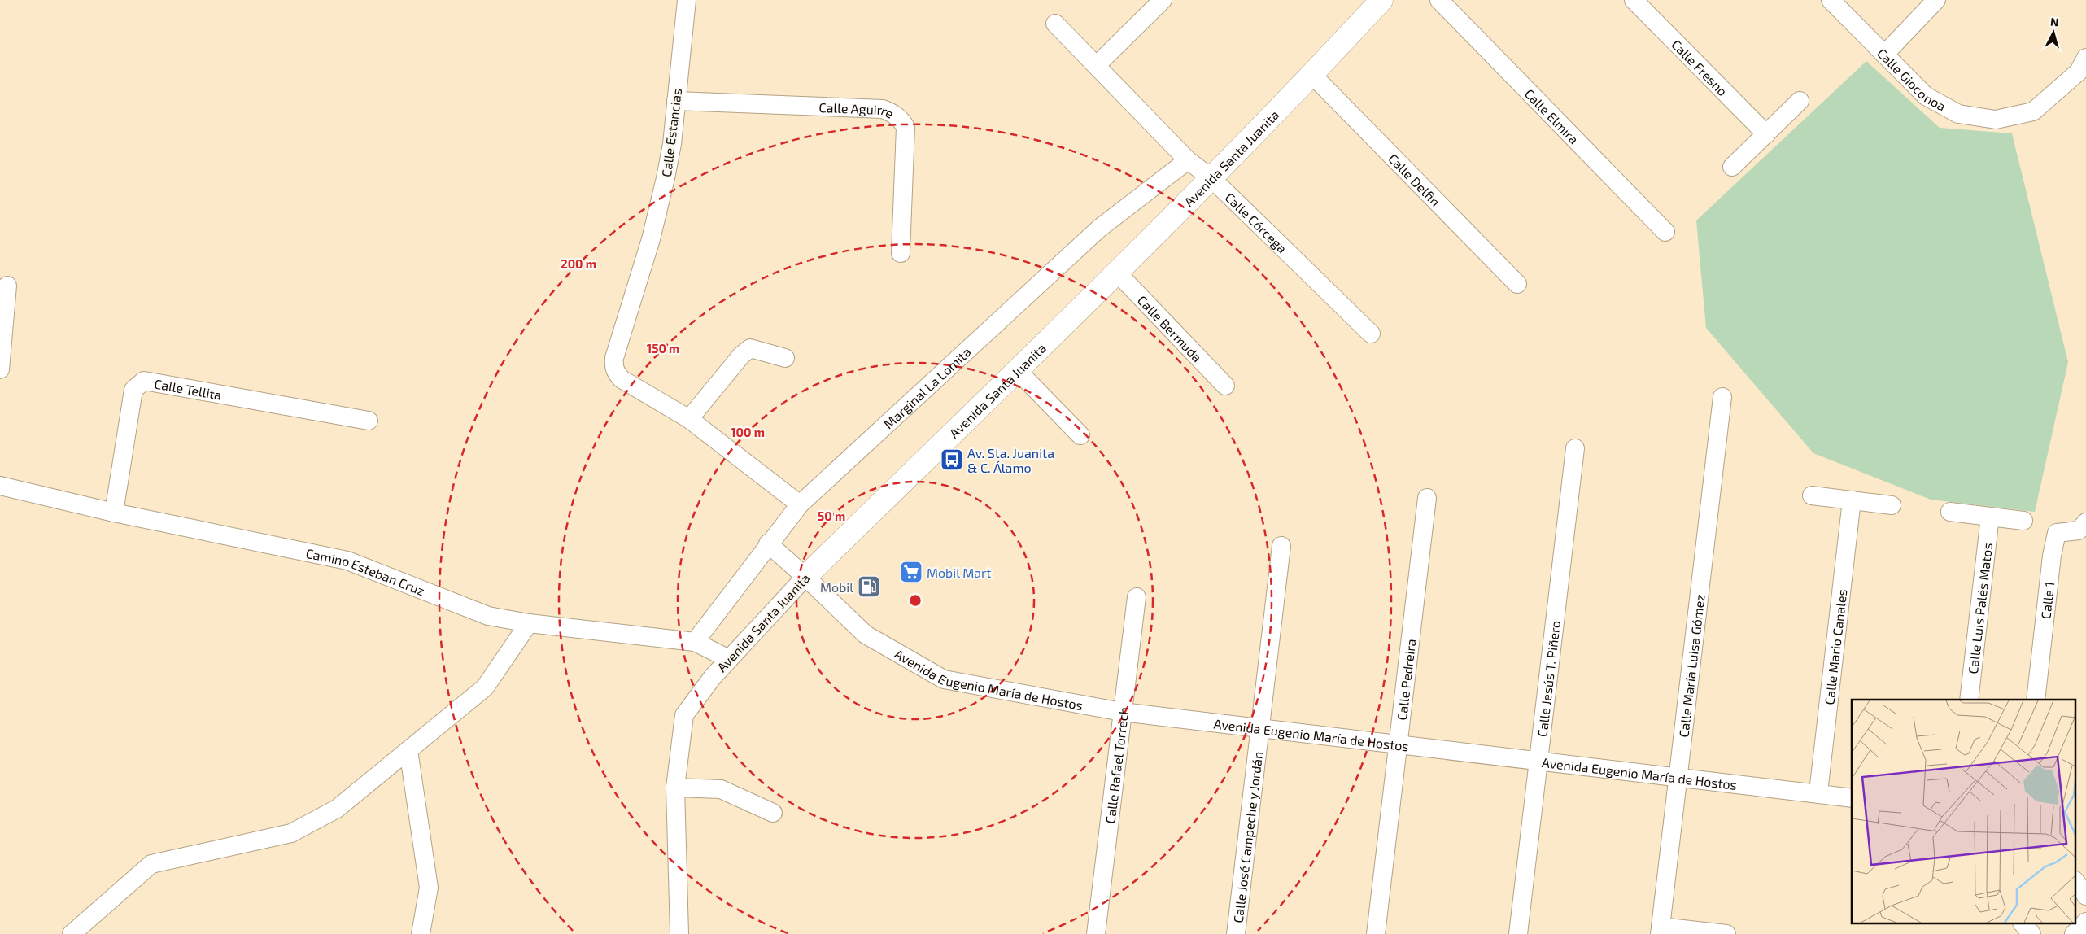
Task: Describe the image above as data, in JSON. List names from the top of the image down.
{
  "streets": {
    "street": [
      "Calle Fresno",
      "Calle Gioconoa",
      "Calle Aguirre",
      "Calle Elmira",
      "Calle Estancias",
      "Avenida Santa Juanita",
      "Calle Delfin",
      "Calle Córcega",
      "Calle Bermuda",
      "Marginal La Lomita",
      "Calle Tellita",
      "Camino Esteban Cruz",
      "Calle 1",
      "Calle Luis Palés Matos",
      "Calle Mario Canales",
      "Calle María Luisa Gómez",
      "Avenida Eugenio María de Hostos",
      "Calle Jesús T. Piñero",
      "Calle Pedreira",
      "Calle Rafael Torrech",
      "Calle José Campeche y Jordán"
    ]
  },
  "crossings": [
    ["Calle Aguirre", "Calle Estancias"],
    ["Avenida Santa Juanita", "Calle Delfin"],
    ["Avenida Santa Juanita", "Calle Córcega"],
    ["Avenida Santa Juanita", "Calle Bermuda"],
    ["Avenida Santa Juanita", "Camino Esteban Cruz"],
    ["Avenida Santa Juanita", "Avenida Eugenio María de Hostos"],
    ["Calle Córcega", "Marginal La Lomita"],
    ["Marginal La Lomita", "Camino Esteban Cruz"],
    ["Marginal La Lomita", "Avenida Eugenio María de Hostos"],
    ["Calle Tellita", "Camino Esteban Cruz"],
    ["Calle Mario Canales", "Avenida Eugenio María de Hostos"],
    ["Calle María Luisa Gómez", "Avenida Eugenio María de Hostos"],
    ["Avenida Eugenio María de Hostos", "Calle Jesús T. Piñero"],
    ["Avenida Eugenio María de Hostos", "Calle Pedreira"],
    ["Avenida Eugenio María de Hostos", "Calle Rafael Torrech"],
    ["Avenida Eugenio María de Hostos", "Calle José Campeche y Jordán"]
  ],
  "places": {
    "bus stop": ["Av. Sta. Juanita & C. Álamo"],
    "supermarket": ["Mobil Mart"],
    "fuel station": ["Mobil"]
  },
  "north": "top",
  "rings": [
    "200 m",
    "150 m",
    "100 m",
    "50 m"
  ]
}
